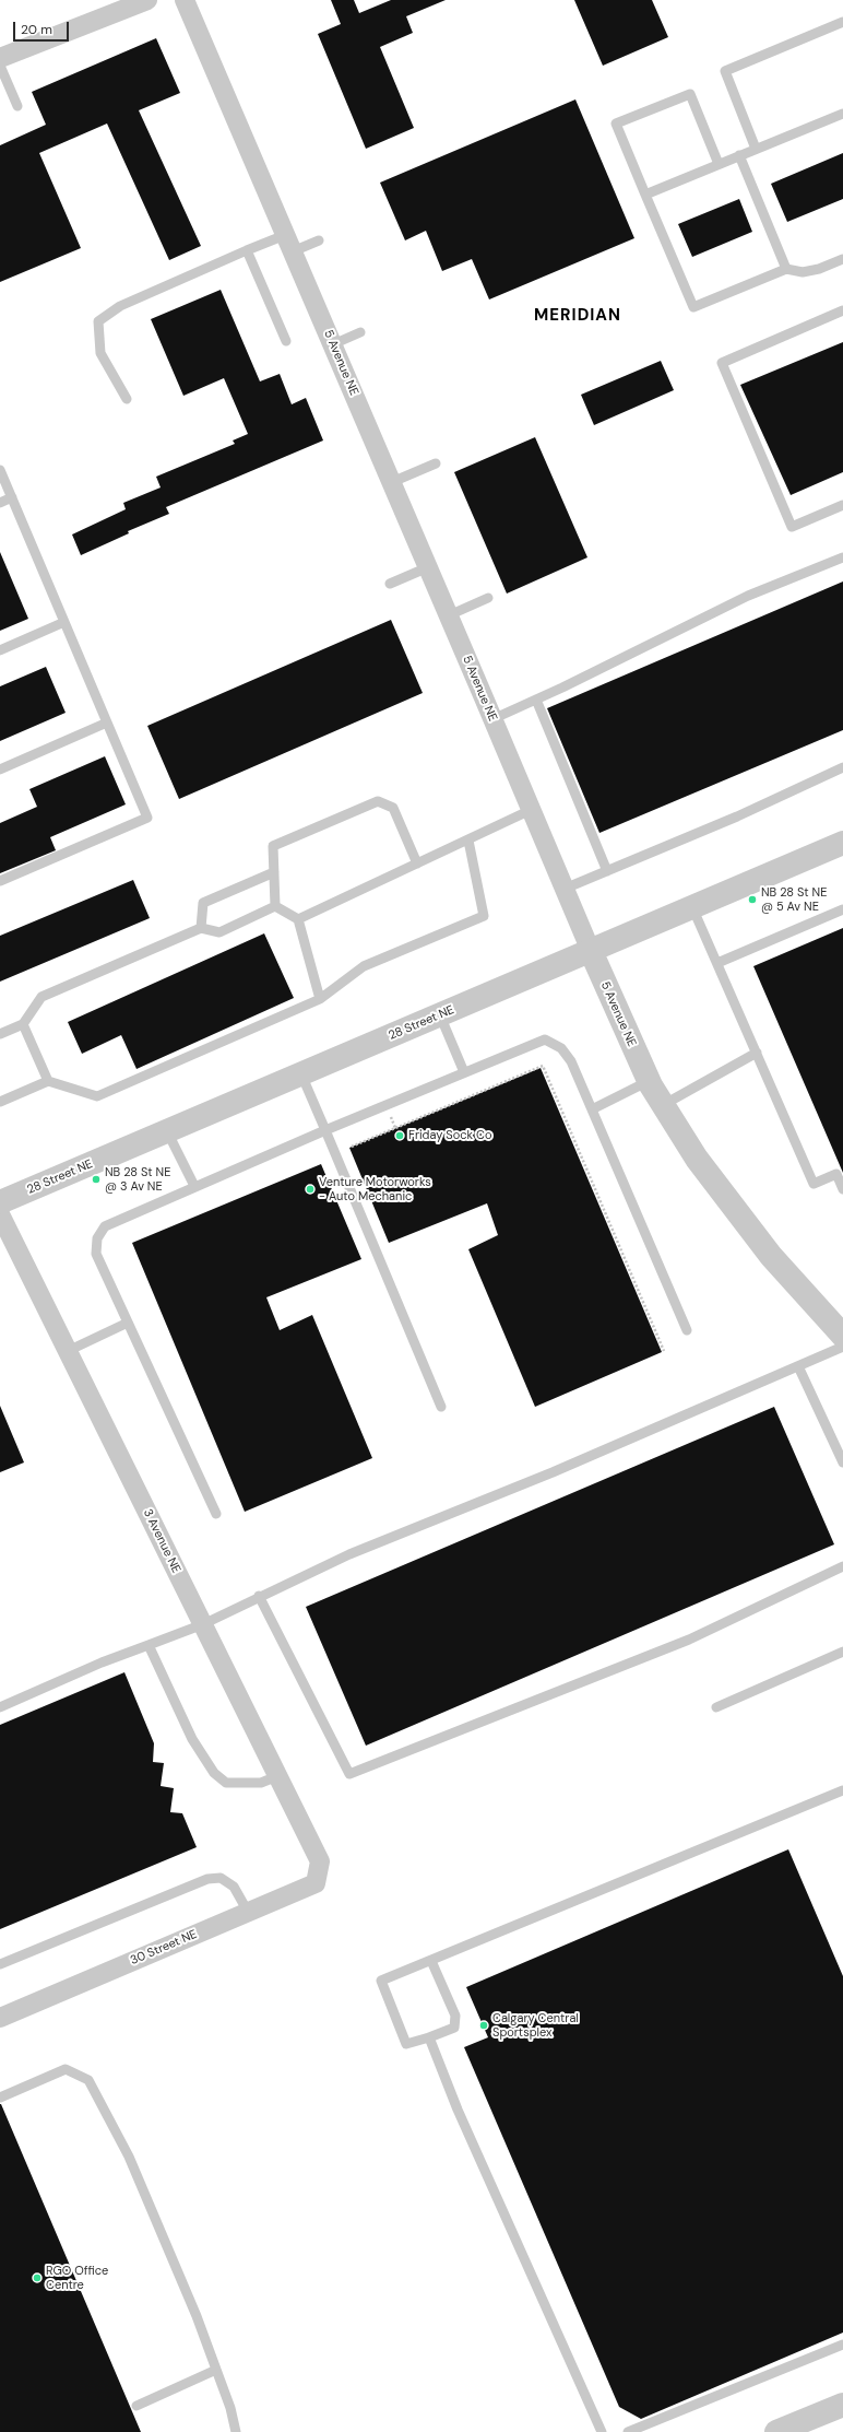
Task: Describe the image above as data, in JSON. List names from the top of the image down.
{
  "streets": {
    "street": [
      "5 Avenue NE",
      "28 Street NE",
      "3 Avenue NE",
      "30 Street NE"
    ]
  },
  "crossings": [
    ["5 Avenue NE", "28 Street NE"],
    ["3 Avenue NE", "30 Street NE"]
  ],
  "districts": ["MERIDIAN"],
  "places": [
    "NB 28 St NE @ 5 Av NE",
    "Friday Sock Co",
    "NB 28 St NE @ 3 Av NE",
    "Venture Motorworks - Auto Mechanic",
    "Calgary Central Sportsplex",
    "RGO Office Centre"
  ],
  "scale_bar": "20 m"
}
